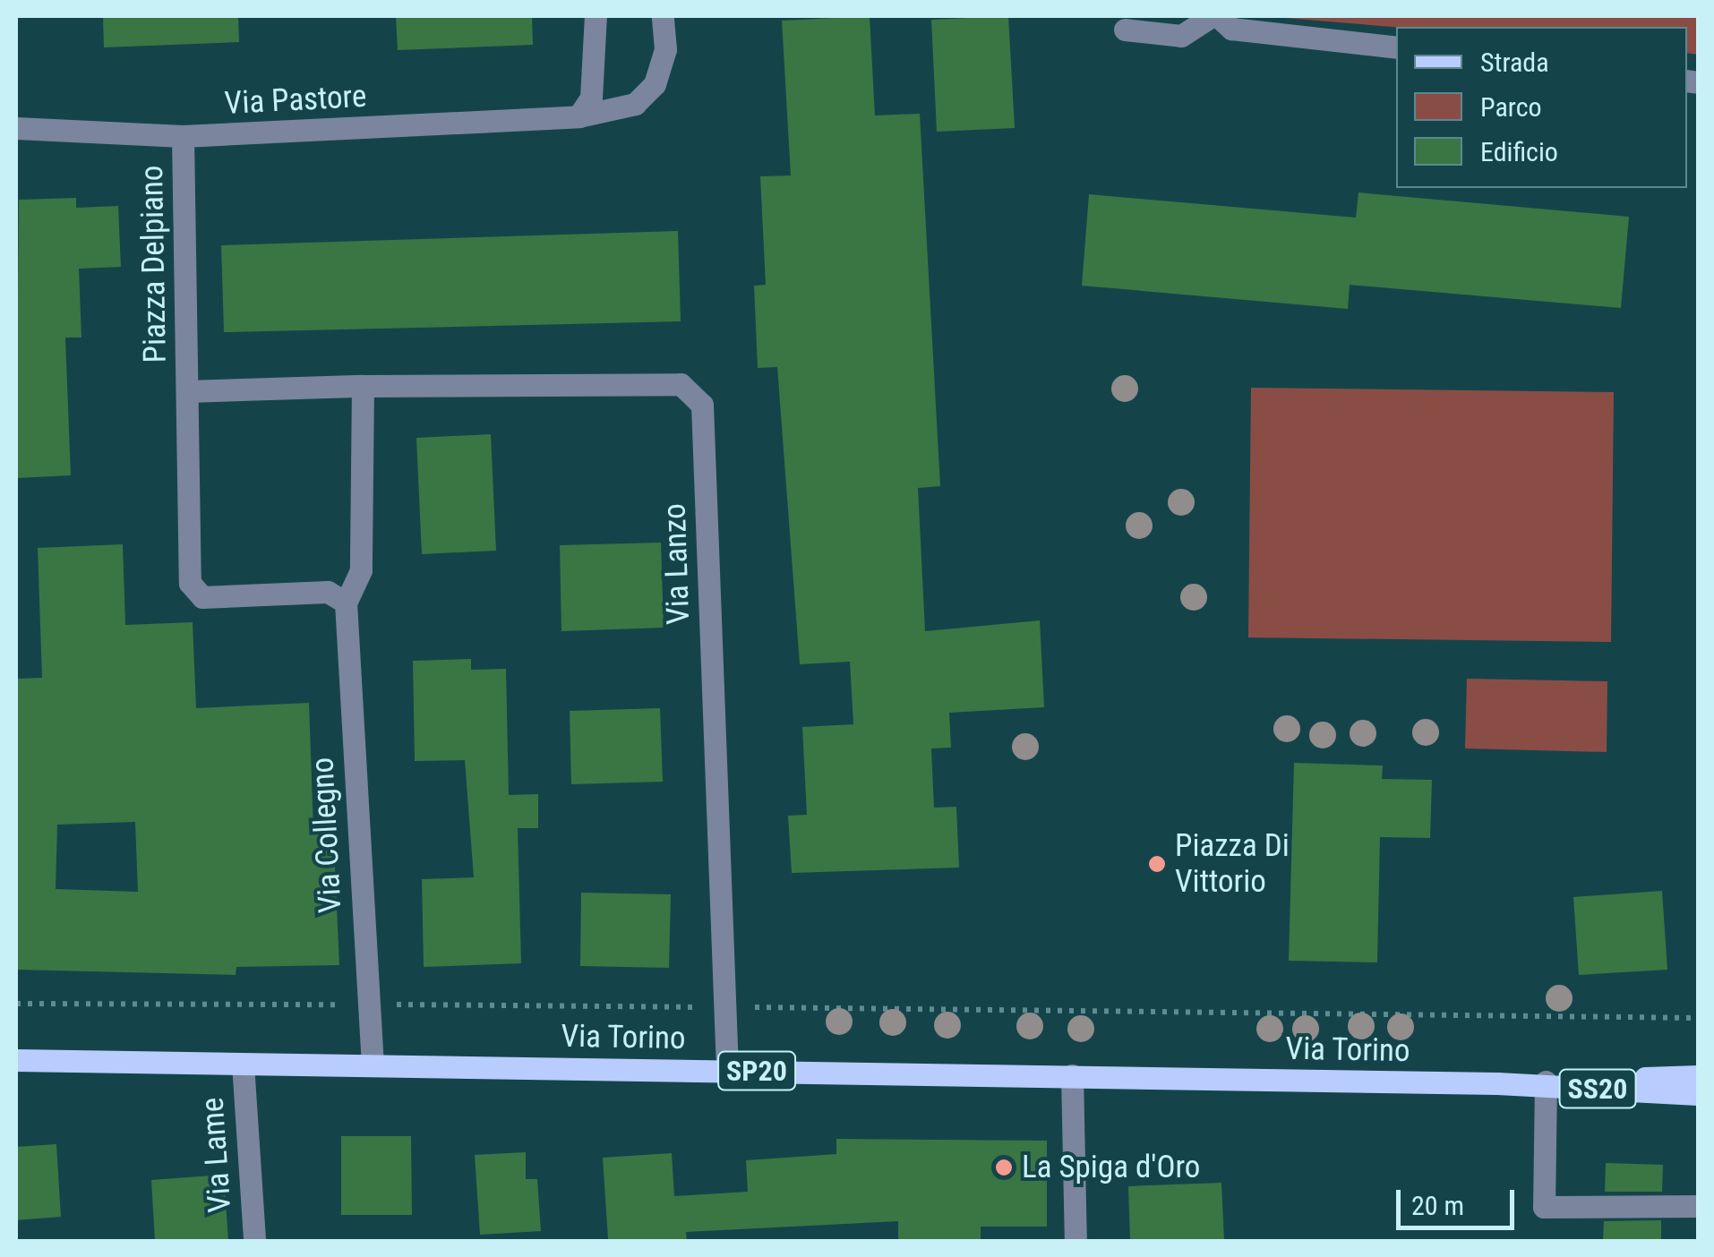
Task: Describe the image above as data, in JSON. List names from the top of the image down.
{
  "streets": {
    "main road": ["Via Torino", "SP20", "SS20"],
    "street": [
      "Via Pastore",
      "Piazza Delpiano",
      "Via Lanzo",
      "Via Collegno",
      "Via Lame"
    ]
  },
  "crossings": [
    ["Via Pastore", "Piazza Delpiano"],
    ["Piazza Delpiano", "Via Lanzo"],
    ["Piazza Delpiano", "Via Collegno"],
    ["Via Lanzo", "Via Torino"],
    ["Via Collegno", "Via Torino"],
    ["Via Torino", "SS20"],
    ["Via Torino", "Via Lame"]
  ],
  "places": ["Piazza Di Vittorio", "La Spiga d'Oro"],
  "legend": ["Strada", "Parco", "Edificio"],
  "scale_bar": "20 m"
}
